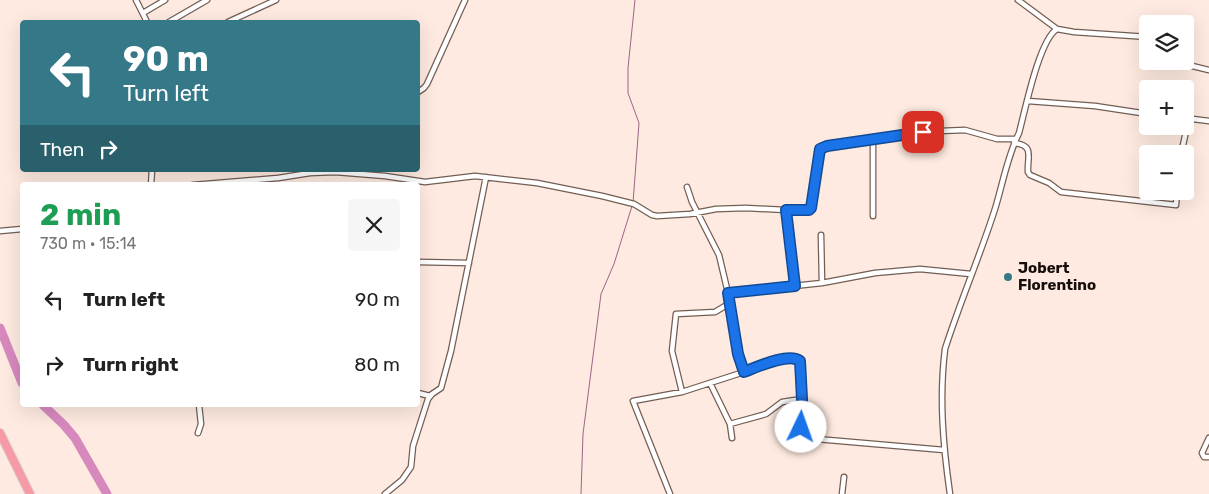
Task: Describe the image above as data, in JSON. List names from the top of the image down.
{
  "places": ["Jobert Florentino"],
  "page": {
    "map_buttons": ["+", "−"],
    "turn": ["90 m", "Turn left"],
    "then": "Then",
    "heading": ["2 min", "730 m · 15:14"],
    "list": [
      {
        "name": "Turn left",
        "value": "90 m"
      },
      {
        "name": "Turn right",
        "value": "80 m"
      }
    ]
  }
}
